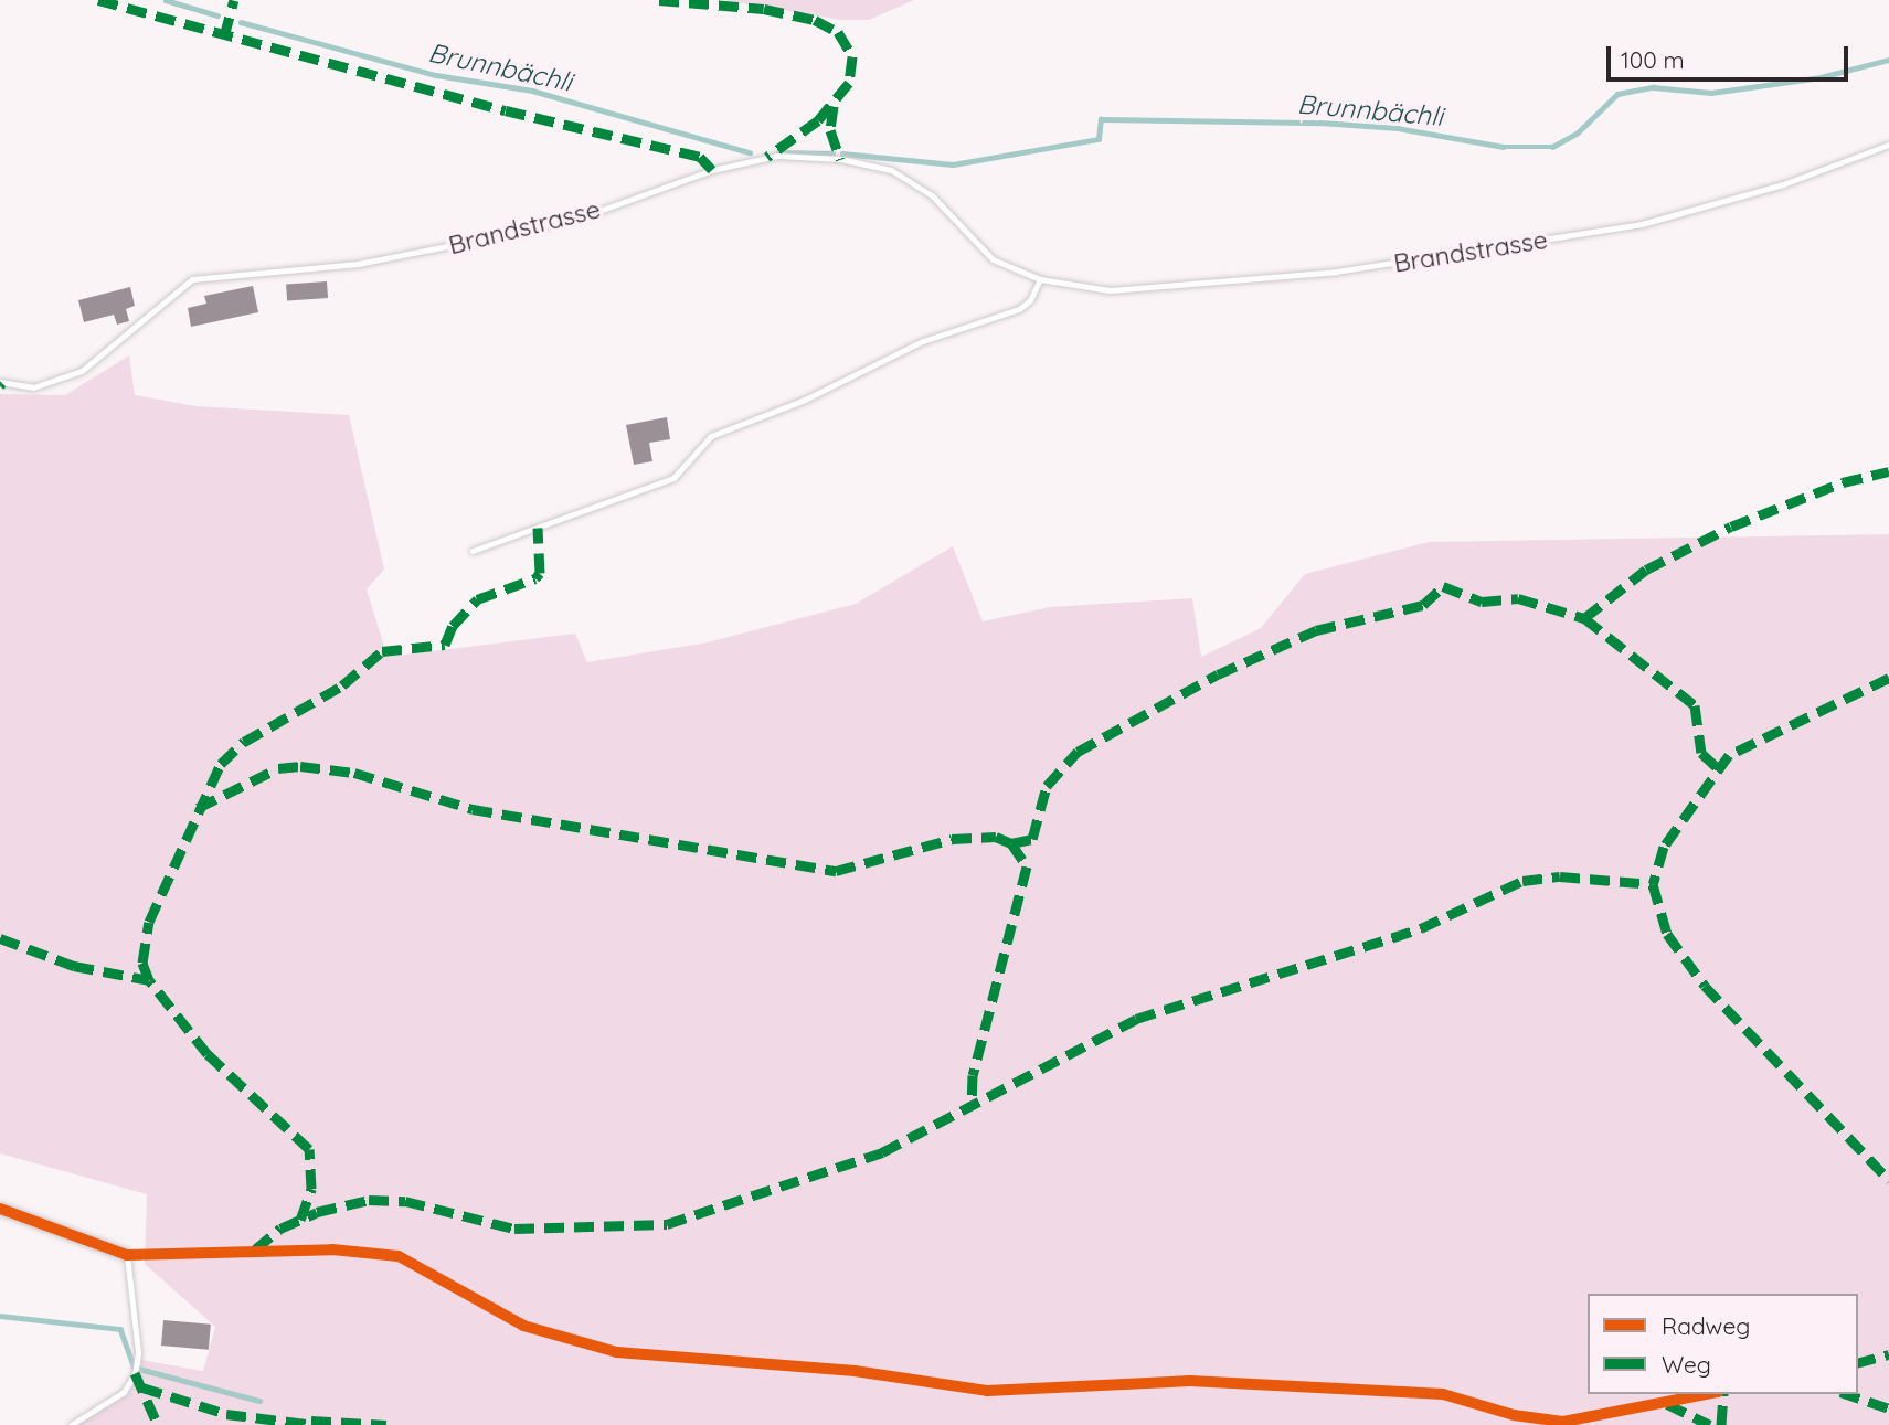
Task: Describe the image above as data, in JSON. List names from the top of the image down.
{
  "streets": {
    "lane": ["Brandstrasse"]
  },
  "water": ["Brunnbächli"],
  "legend": ["Radweg", "Weg"],
  "scale_bar": "100 m"
}
